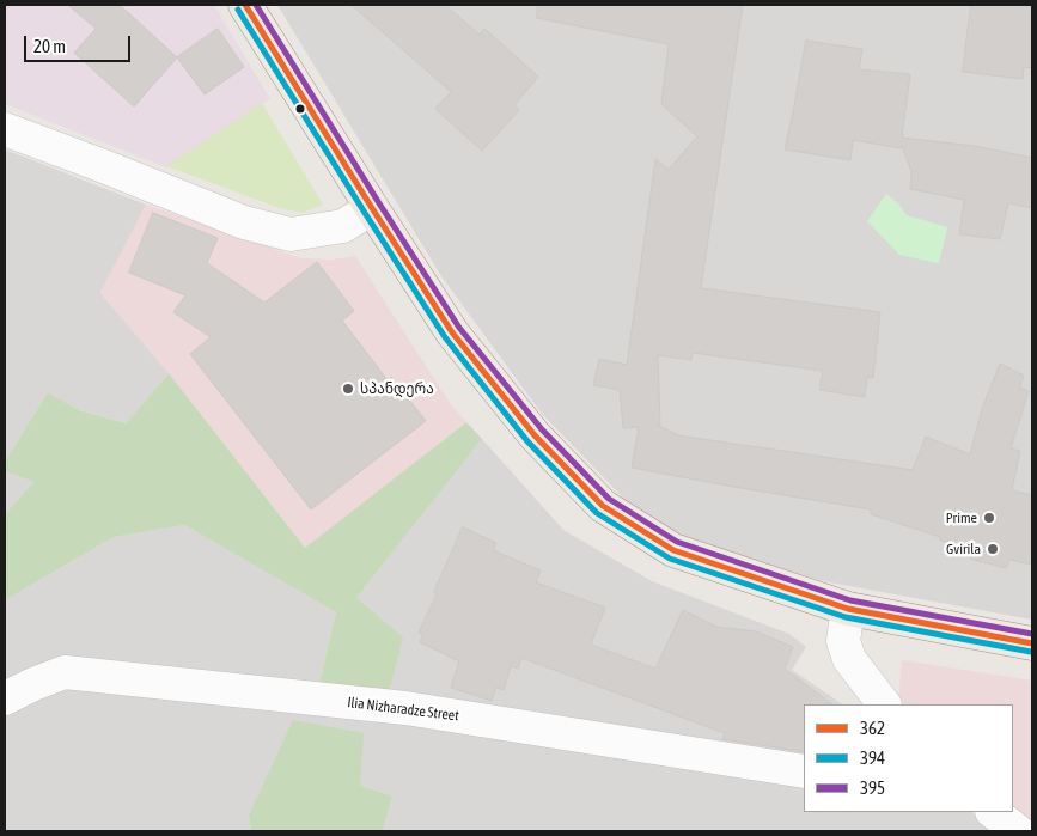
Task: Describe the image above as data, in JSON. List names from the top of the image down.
{
  "streets": {
    "street": ["Ilia Nizharadze Street"]
  },
  "places": ["სპანდერა", "Prime", "Gvirila"],
  "lines": ["transit line 362", "transit line 395", "transit line 394"],
  "legend": ["362", "394", "395"],
  "scale_bar": "20 m"
}
